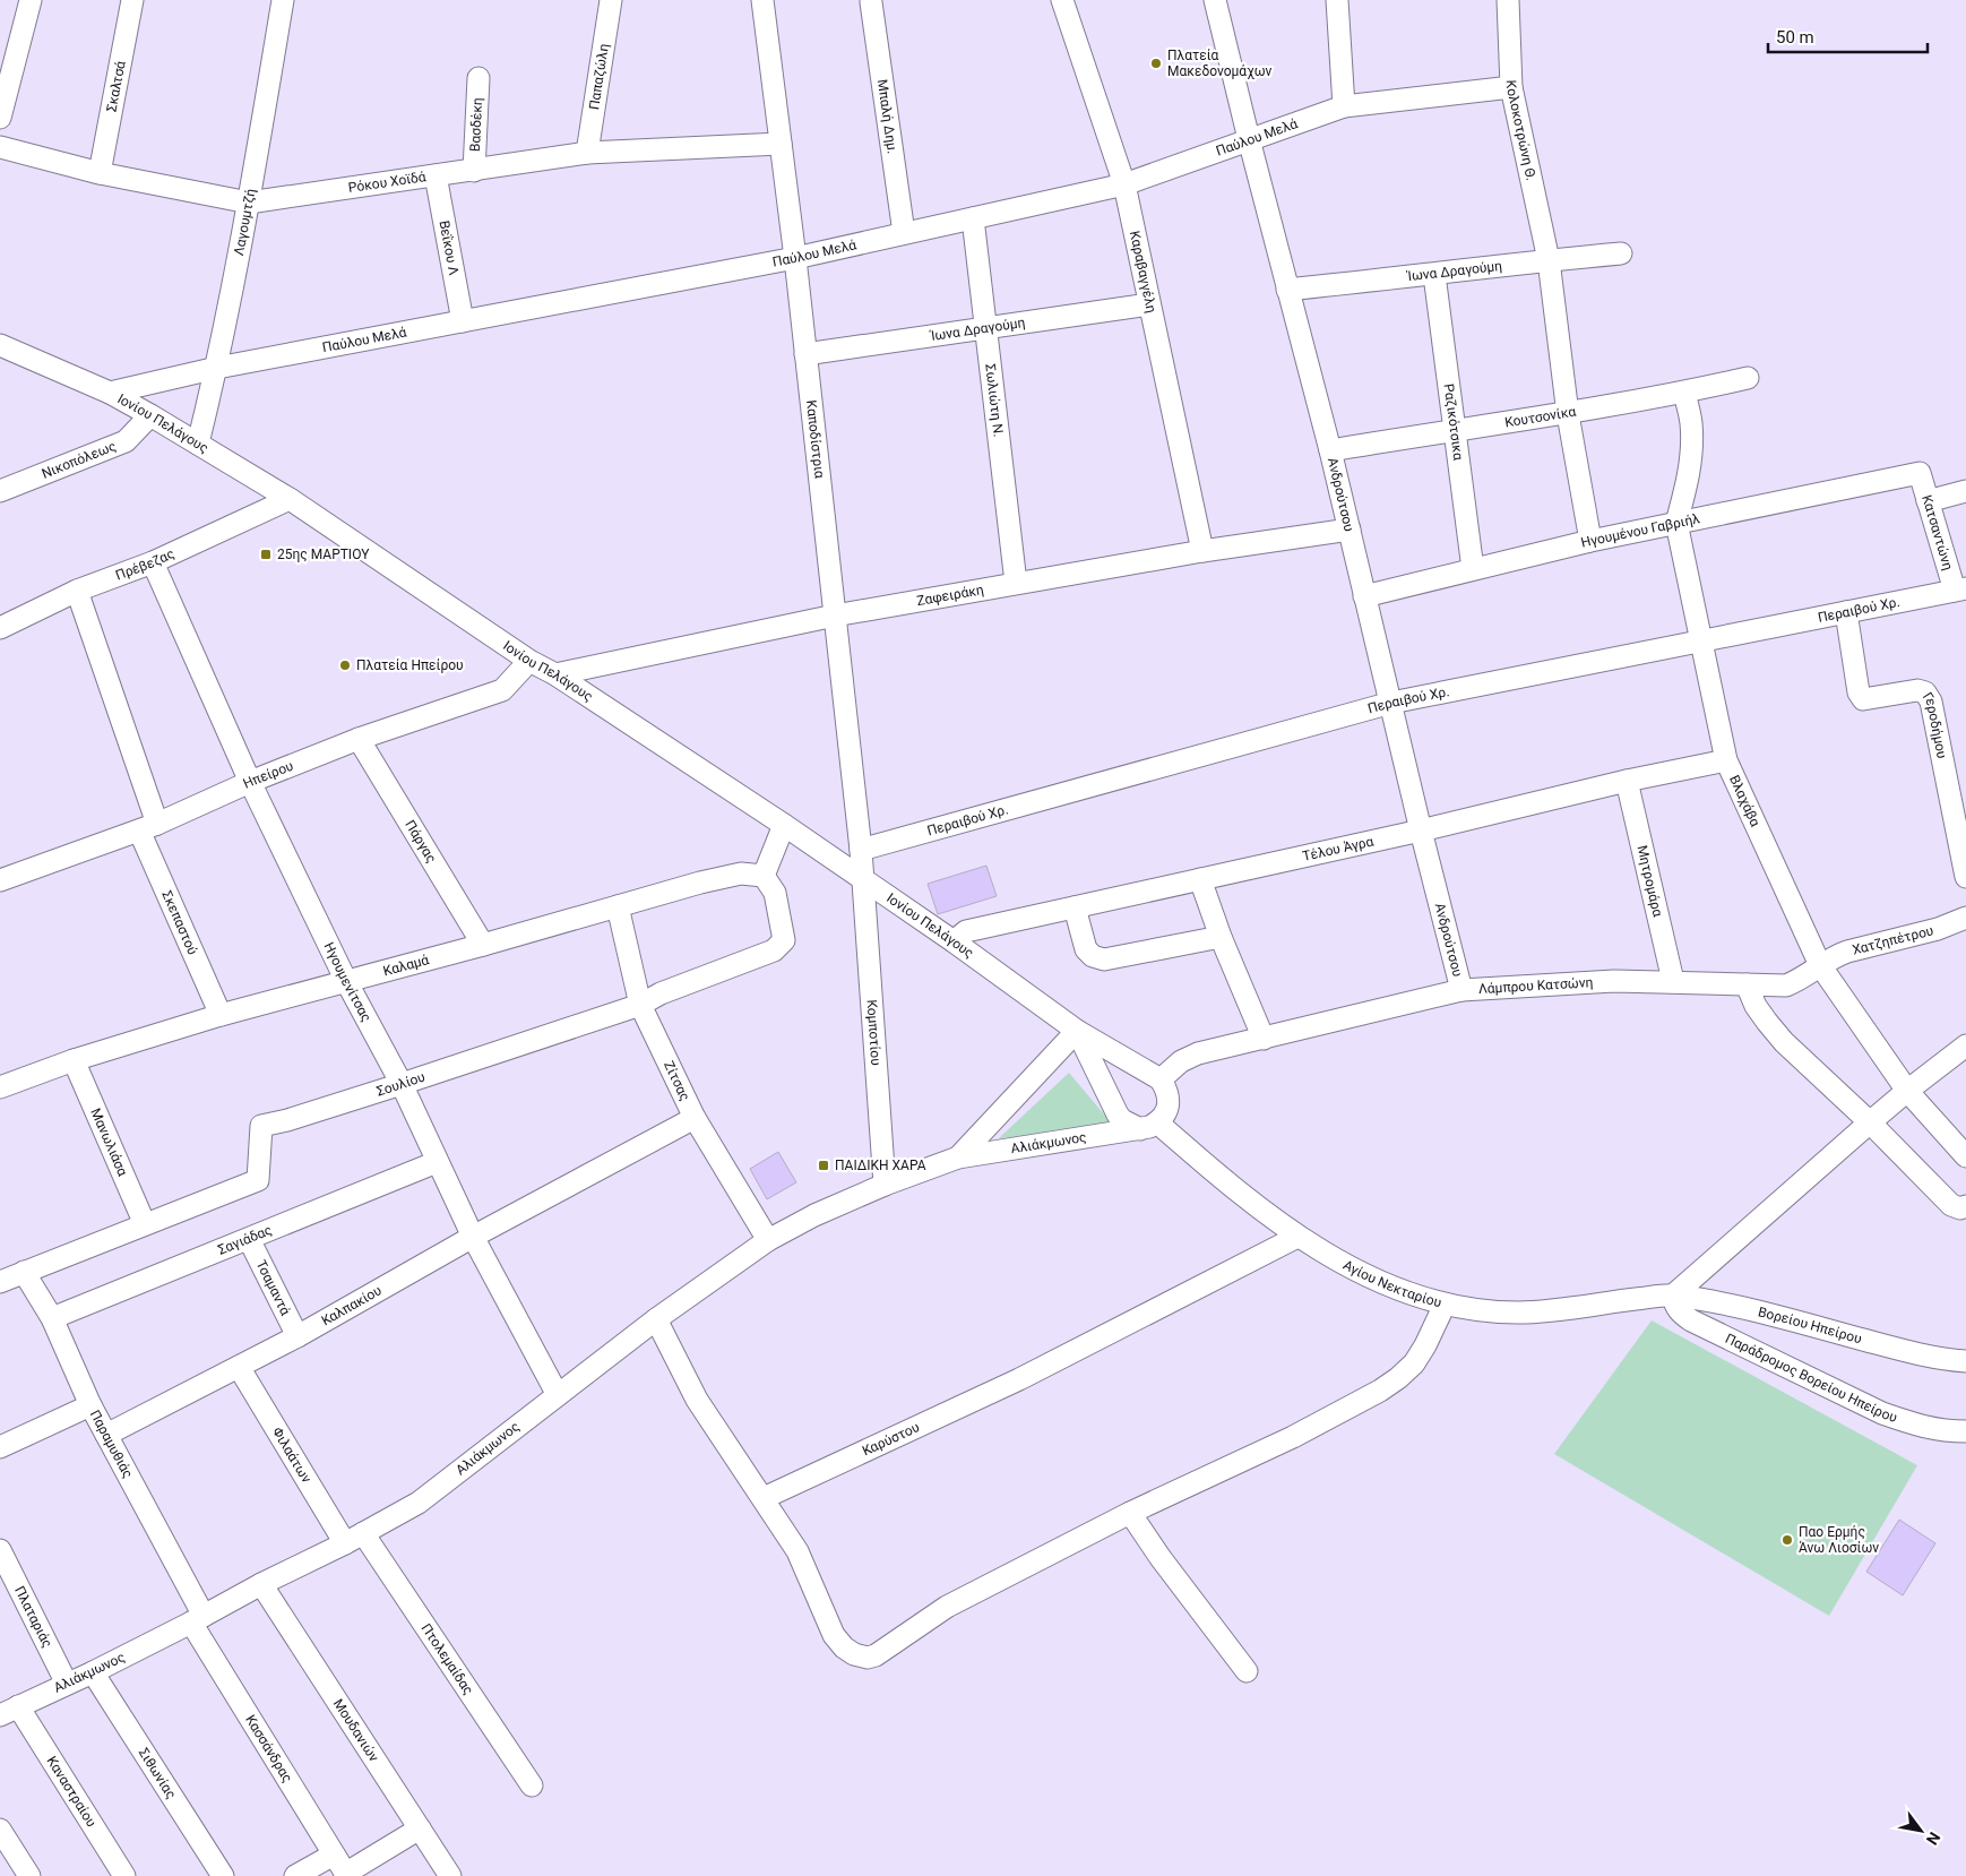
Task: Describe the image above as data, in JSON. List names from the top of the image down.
{
  "streets": {
    "street": [
      "Παπαζώλη",
      "Σκαλτσά",
      "Μπαλή Δημ.",
      "Βασδέκη",
      "Κολοκοτρώνη Θ.",
      "Παύλου Μελά",
      "Ρόκου Χοϊδά",
      "Λαγουμτζή",
      "Βεΐκου Λ",
      "Ίωνα Δραγούμη",
      "Καραβαγγέλη",
      "Σωλιώτη Ν.",
      "Κουτσονίκα",
      "Ραζικότσικα",
      "Ιονίου Πελάγους",
      "Καποδίστρια",
      "Νικοπόλεως",
      "Ανδρούτσου",
      "Ηγουμένου Γαβριήλ",
      "Κατσαντώνη",
      "Πρέβεζας",
      "Ζαφειράκη",
      "Περαιβού Χρ.",
      "Γεροδήμου",
      "Ηπείρου",
      "Βλαχάβα",
      "Πάργας",
      "Τέλου Άγρα",
      "Μητρομάρα",
      "Σκεπαστού",
      "Χατζηπέτρου",
      "Καλαμά",
      "Ηγουμενίτσας",
      "Λάμπρου Κατσώνη",
      "Κομποτίου",
      "Ζίτσας",
      "Σουλίου",
      "Μανωλιάσα",
      "Αλιάκμωνος",
      "Σαγιάδας",
      "Αγίου Νεκταρίου",
      "Τσαμαντά",
      "Καλπακίου",
      "Βορείου Ηπείρου",
      "Παράδρομος Βορείου Ηπείρου",
      "Καρύστου",
      "Παραμυθιάς",
      "Φιλαάτων",
      "Πλαταριάς",
      "Πτολεμαίδας",
      "Μουδανιών",
      "Κασσάνδρας",
      "Σιθωνίας",
      "Καναστραίου"
    ]
  },
  "crossings": [
    ["Παπαζώλη", "Ρόκου Χοϊδά"],
    ["Σκαλτσά", "Ρόκου Χοϊδά"],
    ["Μπαλή Δημ.", "Παύλου Μελά"],
    ["Βασδέκη", "Ρόκου Χοϊδά"],
    ["Κολοκοτρώνη Θ.", "Παύλου Μελά"],
    ["Κολοκοτρώνη Θ.", "Ίωνα Δραγούμη"],
    ["Κολοκοτρώνη Θ.", "Κουτσονίκα"],
    ["Κολοκοτρώνη Θ.", "Ηγουμένου Γαβριήλ"],
    ["Παύλου Μελά", "Λαγουμτζή"],
    ["Παύλου Μελά", "Βεΐκου Λ"],
    ["Παύλου Μελά", "Καραβαγγέλη"],
    ["Παύλου Μελά", "Σωλιώτη Ν."],
    ["Παύλου Μελά", "Ιονίου Πελάγους"],
    ["Παύλου Μελά", "Καποδίστρια"],
    ["Παύλου Μελά", "Ανδρούτσου"],
    ["Ρόκου Χοϊδά", "Λαγουμτζή"],
    ["Ρόκου Χοϊδά", "Βεΐκου Λ"],
    ["Ρόκου Χοϊδά", "Καποδίστρια"],
    ["Λαγουμτζή", "Ιονίου Πελάγους"],
    ["Ίωνα Δραγούμη", "Καραβαγγέλη"],
    ["Ίωνα Δραγούμη", "Σωλιώτη Ν."],
    ["Ίωνα Δραγούμη", "Ραζικότσικα"],
    ["Ίωνα Δραγούμη", "Καποδίστρια"],
    ["Ίωνα Δραγούμη", "Ανδρούτσου"],
    ["Καραβαγγέλη", "Ζαφειράκη"],
    ["Σωλιώτη Ν.", "Ζαφειράκη"],
    ["Κουτσονίκα", "Ραζικότσικα"],
    ["Κουτσονίκα", "Ανδρούτσου"],
    ["Κουτσονίκα", "Βλαχάβα"],
    ["Ραζικότσικα", "Ηγουμένου Γαβριήλ"],
    ["Ιονίου Πελάγους", "Καποδίστρια"],
    ["Ιονίου Πελάγους", "Νικοπόλεως"],
    ["Ιονίου Πελάγους", "Πρέβεζας"],
    ["Ιονίου Πελάγους", "Ζαφειράκη"],
    ["Ιονίου Πελάγους", "Ηπείρου"],
    ["Ιονίου Πελάγους", "Τέλου Άγρα"],
    ["Ιονίου Πελάγους", "Κομποτίου"],
    ["Ιονίου Πελάγους", "Αλιάκμωνος"],
    ["Ιονίου Πελάγους", "Αγίου Νεκταρίου"],
    ["Καποδίστρια", "Ζαφειράκη"],
    ["Καποδίστρια", "Περαιβού Χρ."],
    ["Καποδίστρια", "Κομποτίου"],
    ["Ανδρούτσου", "Ηγουμένου Γαβριήλ"],
    ["Ανδρούτσου", "Ζαφειράκη"],
    ["Ανδρούτσου", "Περαιβού Χρ."],
    ["Ανδρούτσου", "Τέλου Άγρα"],
    ["Ανδρούτσου", "Λάμπρου Κατσώνη"],
    ["Ηγουμένου Γαβριήλ", "Κατσαντώνη"],
    ["Ηγουμένου Γαβριήλ", "Βλαχάβα"],
    ["Κατσαντώνη", "Περαιβού Χρ."],
    ["Πρέβεζας", "Σκεπαστού"],
    ["Πρέβεζας", "Ηγουμενίτσας"],
    ["Περαιβού Χρ.", "Γεροδήμου"],
    ["Περαιβού Χρ.", "Βλαχάβα"],
    ["Ηπείρου", "Πάργας"],
    ["Ηπείρου", "Σκεπαστού"],
    ["Ηπείρου", "Ηγουμενίτσας"],
    ["Βλαχάβα", "Τέλου Άγρα"],
    ["Βλαχάβα", "Χατζηπέτρου"],
    ["Βλαχάβα", "Λάμπρου Κατσώνη"],
    ["Πάργας", "Καλαμά"],
    ["Τέλου Άγρα", "Μητρομάρα"],
    ["Μητρομάρα", "Λάμπρου Κατσώνη"],
    ["Σκεπαστού", "Καλαμά"],
    ["Χατζηπέτρου", "Λάμπρου Κατσώνη"],
    ["Καλαμά", "Ηγουμενίτσας"],
    ["Καλαμά", "Ζίτσας"],
    ["Καλαμά", "Σουλίου"],
    ["Καλαμά", "Μανωλιάσα"],
    ["Ηγουμενίτσας", "Σουλίου"],
    ["Ηγουμενίτσας", "Αλιάκμωνος"],
    ["Ηγουμενίτσας", "Σαγιάδας"],
    ["Ηγουμενίτσας", "Καλπακίου"],
    ["Κομποτίου", "Αλιάκμωνος"],
    ["Ζίτσας", "Σουλίου"],
    ["Ζίτσας", "Αλιάκμωνος"],
    ["Ζίτσας", "Καλπακίου"],
    ["Σουλίου", "Μανωλιάσα"],
    ["Σουλίου", "Παραμυθιάς"],
    ["Αλιάκμωνος", "Αγίου Νεκταρίου"],
    ["Αλιάκμωνος", "Παραμυθιάς"],
    ["Αλιάκμωνος", "Φιλαάτων"],
    ["Αλιάκμωνος", "Πλαταριάς"],
    ["Αλιάκμωνος", "Πτολεμαίδας"],
    ["Αλιάκμωνος", "Μουδανιών"],
    ["Αλιάκμωνος", "Κασσάνδρας"],
    ["Αλιάκμωνος", "Σιθωνίας"],
    ["Αλιάκμωνος", "Καναστραίου"],
    ["Σαγιάδας", "Τσαμαντά"],
    ["Σαγιάδας", "Παραμυθιάς"],
    ["Αγίου Νεκταρίου", "Βορείου Ηπείρου"],
    ["Αγίου Νεκταρίου", "Παράδρομος Βορείου Ηπείρου"],
    ["Αγίου Νεκταρίου", "Καρύστου"],
    ["Τσαμαντά", "Καλπακίου"],
    ["Καλπακίου", "Παραμυθιάς"],
    ["Καλπακίου", "Φιλαάτων"],
    ["Βορείου Ηπείρου", "Παράδρομος Βορείου Ηπείρου"],
    ["Παραμυθιάς", "Κασσάνδρας"],
    ["Φιλαάτων", "Πτολεμαίδας"]
  ],
  "places": {
    "other": ["Πλατεία Μακεδονομάχων", "Πλατεία Ηπείρου", "Παο Ερμής Άνω Λιοσίων"],
    "transit": ["25ης ΜΑΡΤΙΟΥ", "ΠΑΙΔΙΚΗ ΧΑΡΑ"]
  },
  "scale_bar": "50 m",
  "north": "bottom right"
}
